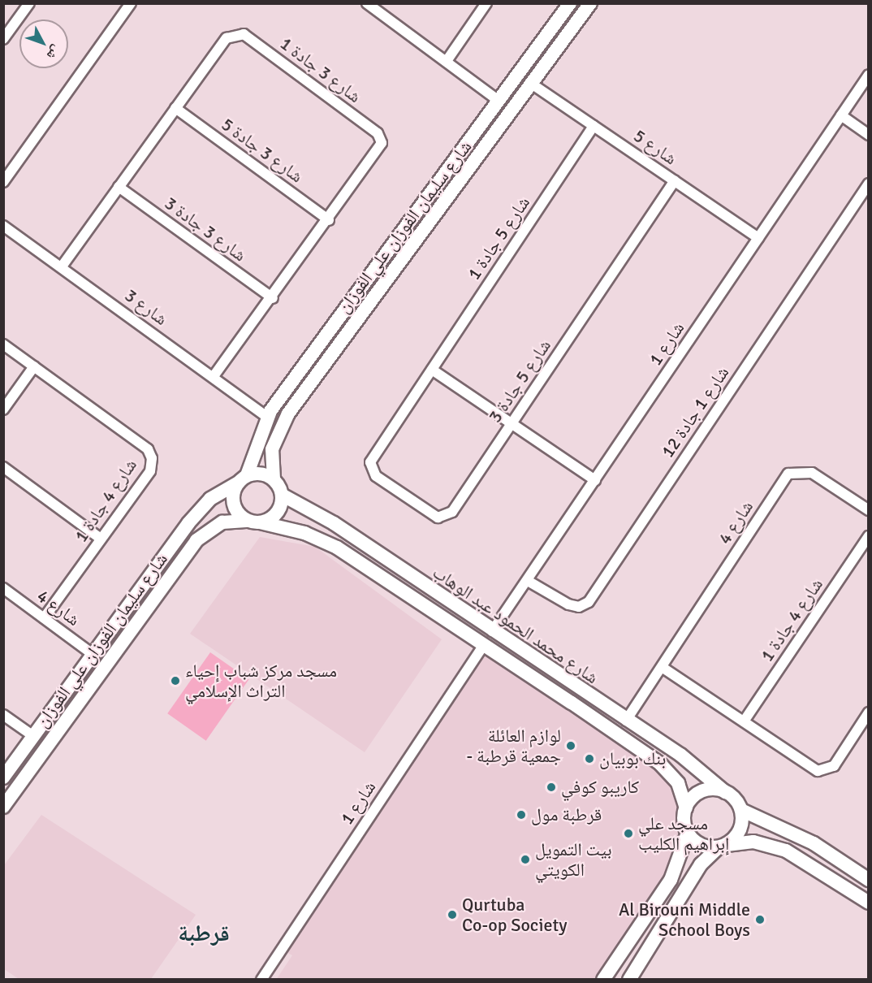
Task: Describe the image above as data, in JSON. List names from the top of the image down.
{
  "streets": {
    "street": [
      "شارع 3 جادة 1",
      "شارع 5",
      "شارع 3 جادة 5",
      "شارع سليمان الفوزان علي الفوزان",
      "شارع 3 جادة 3",
      "شارع 5 جادة 1",
      "شارع 3",
      "شارع 1",
      "شارع 5 جادة 3",
      "شارع 1 جادة 12",
      "شارع 4 جادة 1",
      "شارع 4",
      "شارع محمد الحمود عبد الوهاب"
    ]
  },
  "crossings": [
    ["شارع 3 جادة 1", "شارع 3 جادة 5"],
    ["شارع 3 جادة 1", "شارع 3 جادة 3"],
    ["شارع 3 جادة 1", "شارع 3"],
    ["شارع 5", "شارع سليمان الفوزان علي الفوزان"],
    ["شارع 5", "شارع 5 جادة 1"],
    ["شارع 5", "شارع 1"],
    ["شارع 5", "شارع 5 جادة 3"],
    ["شارع سليمان الفوزان علي الفوزان", "شارع 3"],
    ["شارع سليمان الفوزان علي الفوزان", "شارع 4"],
    ["شارع سليمان الفوزان علي الفوزان", "شارع محمد الحمود عبد الوهاب"],
    ["شارع 5 جادة 1", "شارع 5 جادة 3"],
    ["شارع 1", "شارع 1 جادة 12"],
    ["شارع 1", "شارع محمد الحمود عبد الوهاب"],
    ["شارع 4 جادة 1", "شارع 4"],
    ["شارع 4", "شارع محمد الحمود عبد الوهاب"]
  ],
  "districts": ["قرطبة"],
  "places": [
    "مسجد مركز شباب إحياء التراث الإسلامي",
    "لوازم العائلة - جمعية قرطبة",
    "بنك بوبيان",
    "كاريبو كوفي",
    "قرطبة مول",
    "مسجد علي إبراهيم الكليب",
    "بيت التمويل الكويتي",
    "Qurtuba Co-op Society",
    "Al Birouni Middle School Boys"
  ],
  "north": "bottom right"
}
